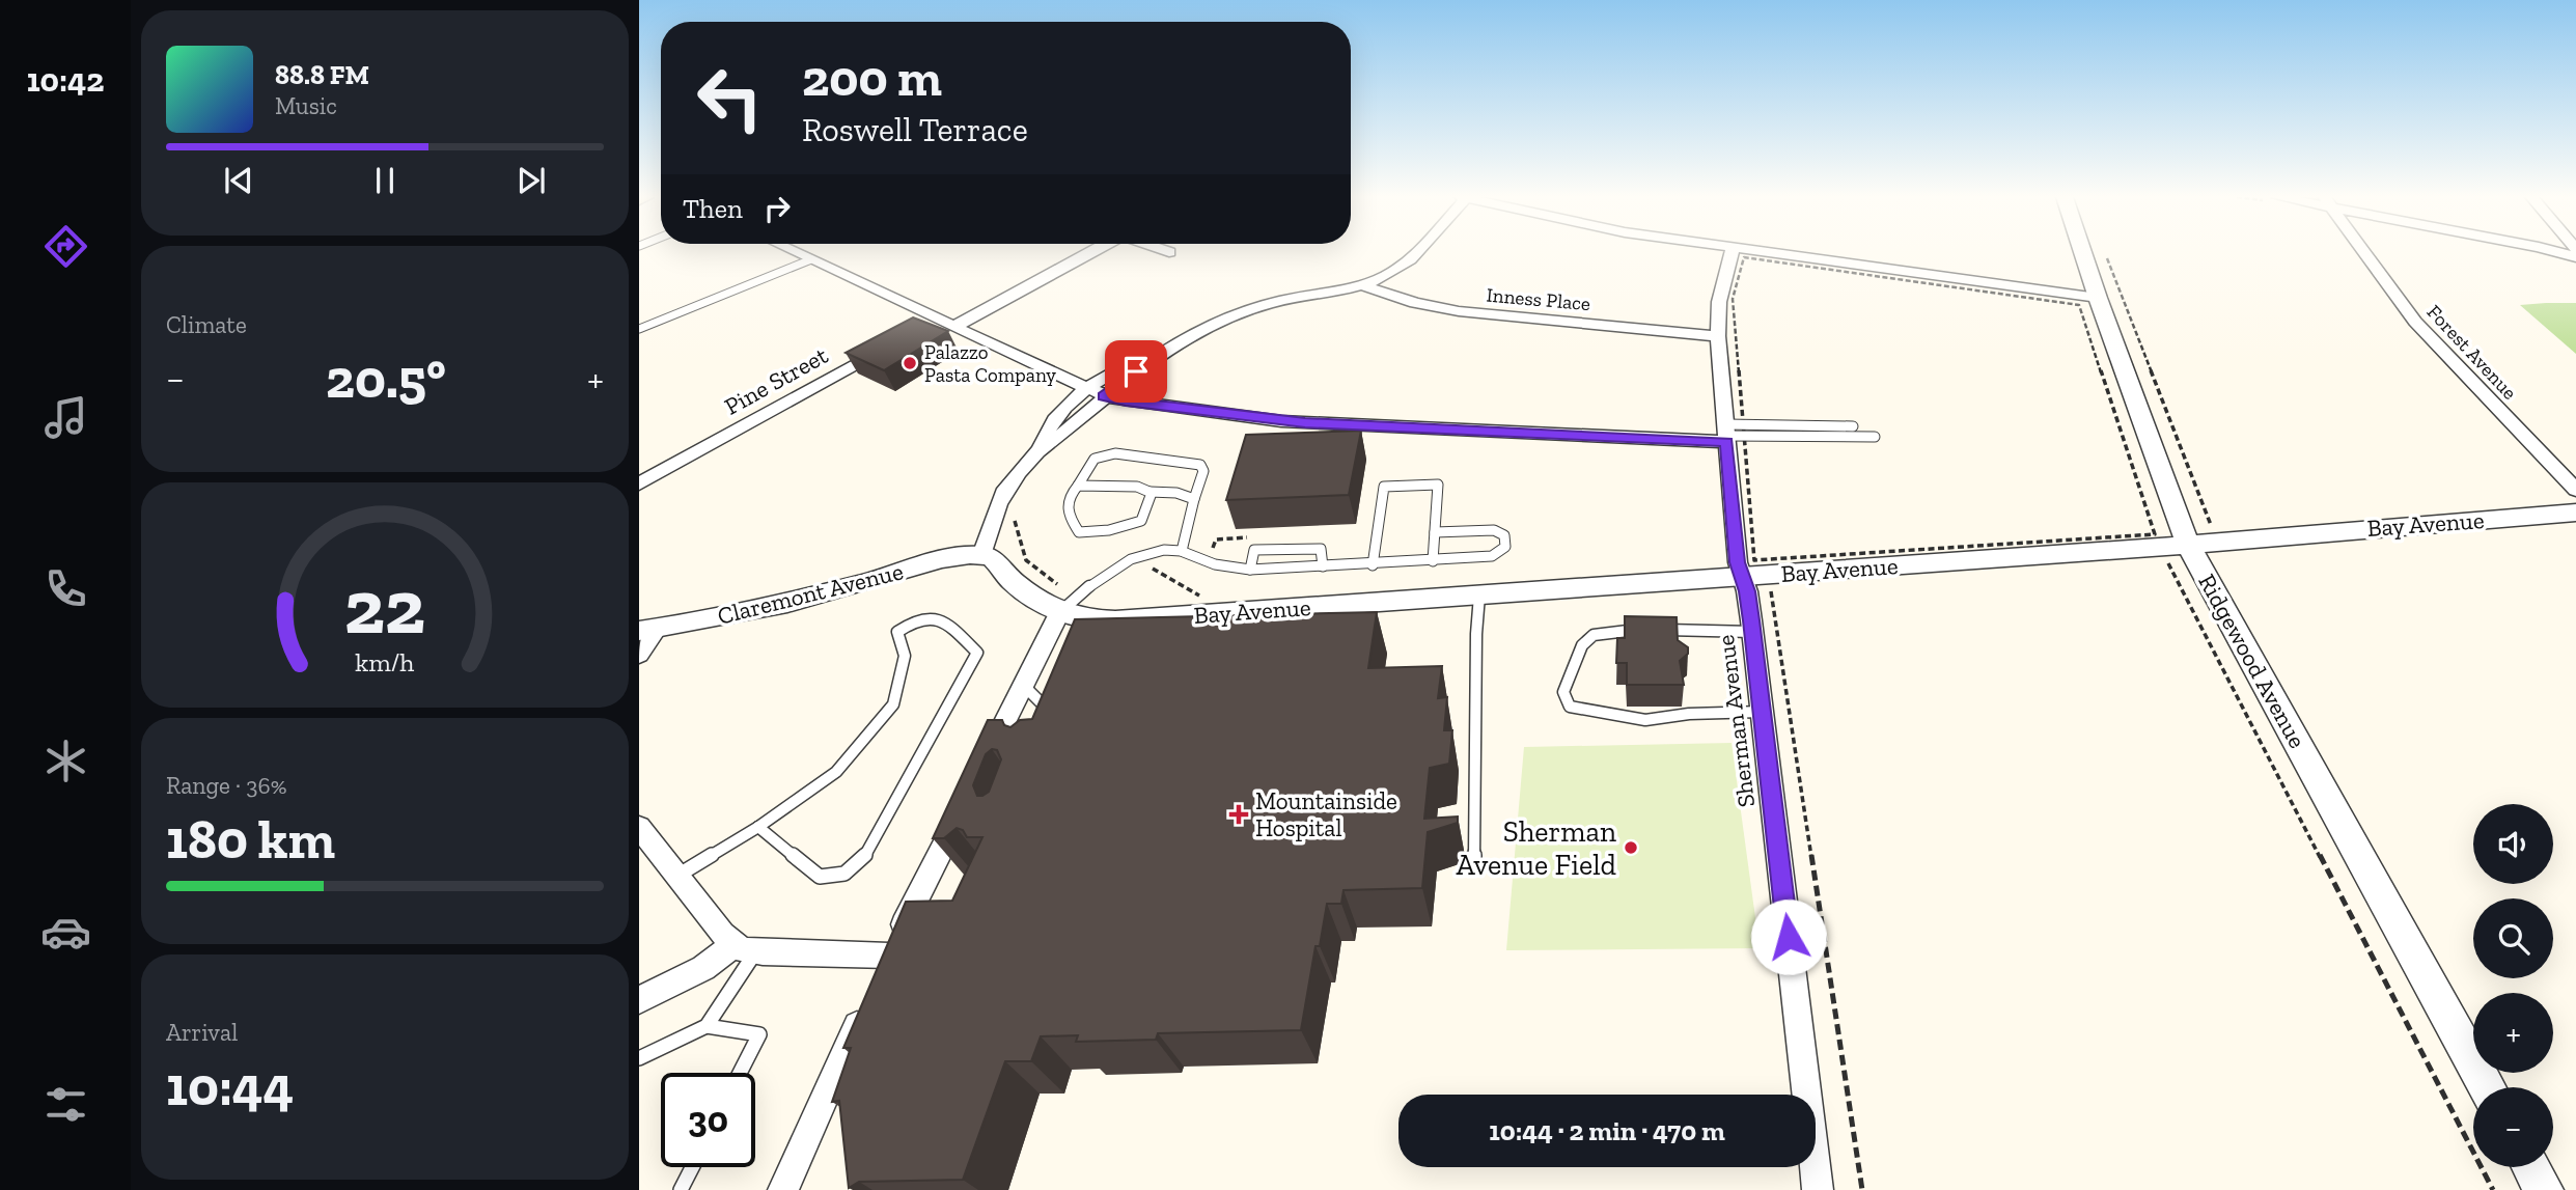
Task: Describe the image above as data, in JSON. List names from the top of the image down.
{
  "streets": {
    "street": [
      "Inness Place",
      "Forest Avenue",
      "Pine Street",
      "Bay Avenue",
      "Claremont Avenue",
      "Ridgewood Avenue",
      "Sherman Avenue"
    ]
  },
  "crossings": [
    ["Inness Place", "Sherman Avenue"],
    ["Bay Avenue", "Ridgewood Avenue"],
    ["Bay Avenue", "Sherman Avenue"]
  ],
  "places": {
    "other": ["Palazzo Pasta Company", "Sherman Avenue Field"],
    "health": ["Mountainside Hospital"]
  },
  "page": {
    "tabs": "10:42",
    "turn": ["200 m", "Roswell Terrace"],
    "song": ["88.8 FM", "Music"],
    "then": "Then",
    "tile": [
      "Climate",
      ["Range · 36%", "180 km"],
      ["Arrival", "10:44"]
    ],
    "heat": ["−", "20.5°", "+"],
    "map_buttons": ["+", "−"],
    "limit": "30",
    "trip": "10:44 · 2 min · 470 m",
    "gauge": ["22", "km/h"]
  }
}
